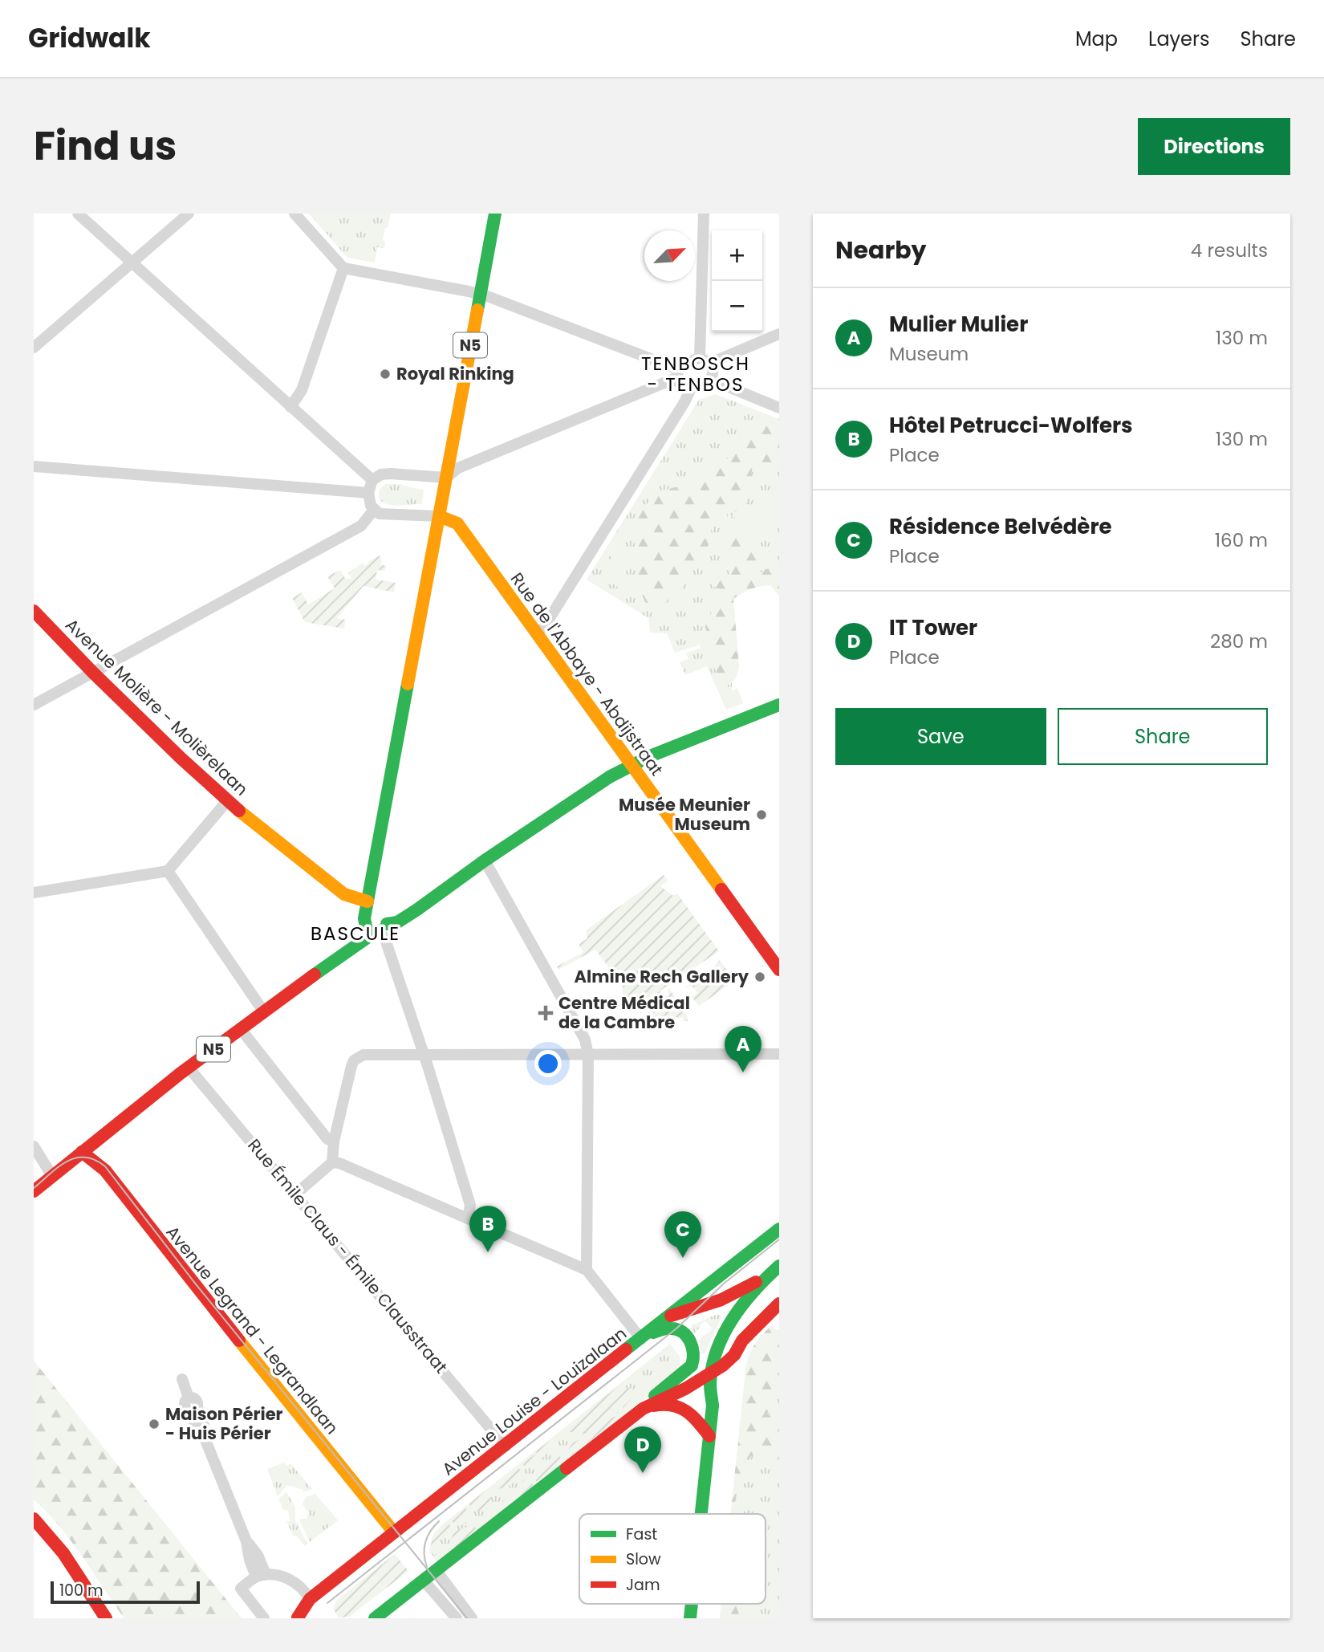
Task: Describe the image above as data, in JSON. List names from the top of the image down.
{
  "streets": {
    "main road": [
      "N5",
      "Rue de l'Abbaye - Abdijstraat",
      "Avenue Molière - Molièrelaan",
      "Avenue Legrand - Legrandlaan",
      "Avenue Louise - Louizalaan"
    ],
    "street": ["Rue Émile Claus - Émile Clausstraat"]
  },
  "crossings": [
    ["N5", "Rue de l'Abbaye - Abdijstraat"],
    ["N5", "Avenue Molière - Molièrelaan"],
    ["N5", "Rue Émile Claus - Émile Clausstraat"],
    ["N5", "Avenue Legrand - Legrandlaan"],
    ["Rue Émile Claus - Émile Clausstraat", "Avenue Louise - Louizalaan"],
    ["Avenue Legrand - Legrandlaan", "Avenue Louise - Louizalaan"]
  ],
  "districts": ["TENBOSCH - TENBOS", "BASCULE"],
  "places": {
    "other": [
      "Royal Rinking",
      "Musée Meunier Museum",
      "Almine Rech Gallery",
      "Maison Périer - Huis Périer"
    ],
    "health": ["Centre Médical de la Cambre"]
  },
  "legend": ["Fast", "Slow", "Jam"],
  "scale_bar": "100 m",
  "north": "top right",
  "page": {
    "header": "Gridwalk",
    "nav": ["Map", "Layers", "Share"],
    "title": "Find us",
    "buttons": [
      "Directions",
      ["Save", "Share"]
    ],
    "heading": ["Nearby", "4 results"],
    "map_buttons": ["+", "−"],
    "list": [
      {
        "mark": "A",
        "name": "Mulier Mulier",
        "note": "Museum",
        "value": "130 m"
      },
      {
        "mark": "B",
        "name": "Hôtel Petrucci-Wolfers",
        "note": "Place",
        "value": "130 m"
      },
      {
        "mark": "C",
        "name": "Résidence Belvédère",
        "note": "Place",
        "value": "160 m"
      },
      {
        "mark": "D",
        "name": "IT Tower",
        "note": "Place",
        "value": "280 m"
      }
    ],
    "pins": [
      "A",
      "B",
      "C",
      "D"
    ],
    "scale": "100 m"
  }
}
